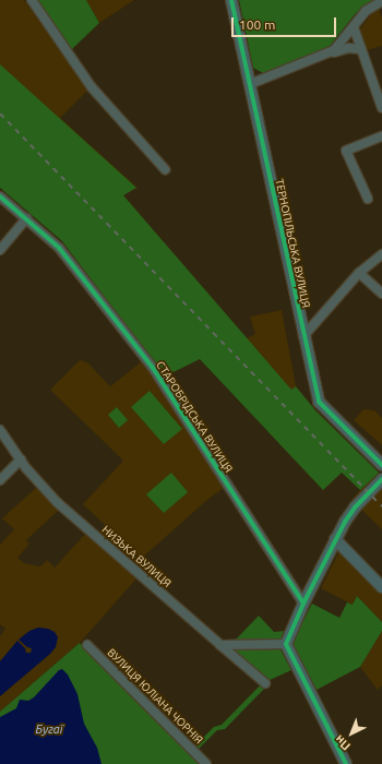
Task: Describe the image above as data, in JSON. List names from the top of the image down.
{
  "streets": {
    "main road": ["ТЕРНОПІЛЬСЬКА ВУЛИЦЯ"],
    "street": ["СТАРОБРІДСЬКА ВУЛИЦЯ", "НИЗЬКА ВУЛИЦЯ", "ВУЛИЦЯ ЮЛІАНА ЧОРНІЯ"]
  },
  "water": ["Бугаї"],
  "scale_bar": "100 m",
  "north": "bottom left"
}
